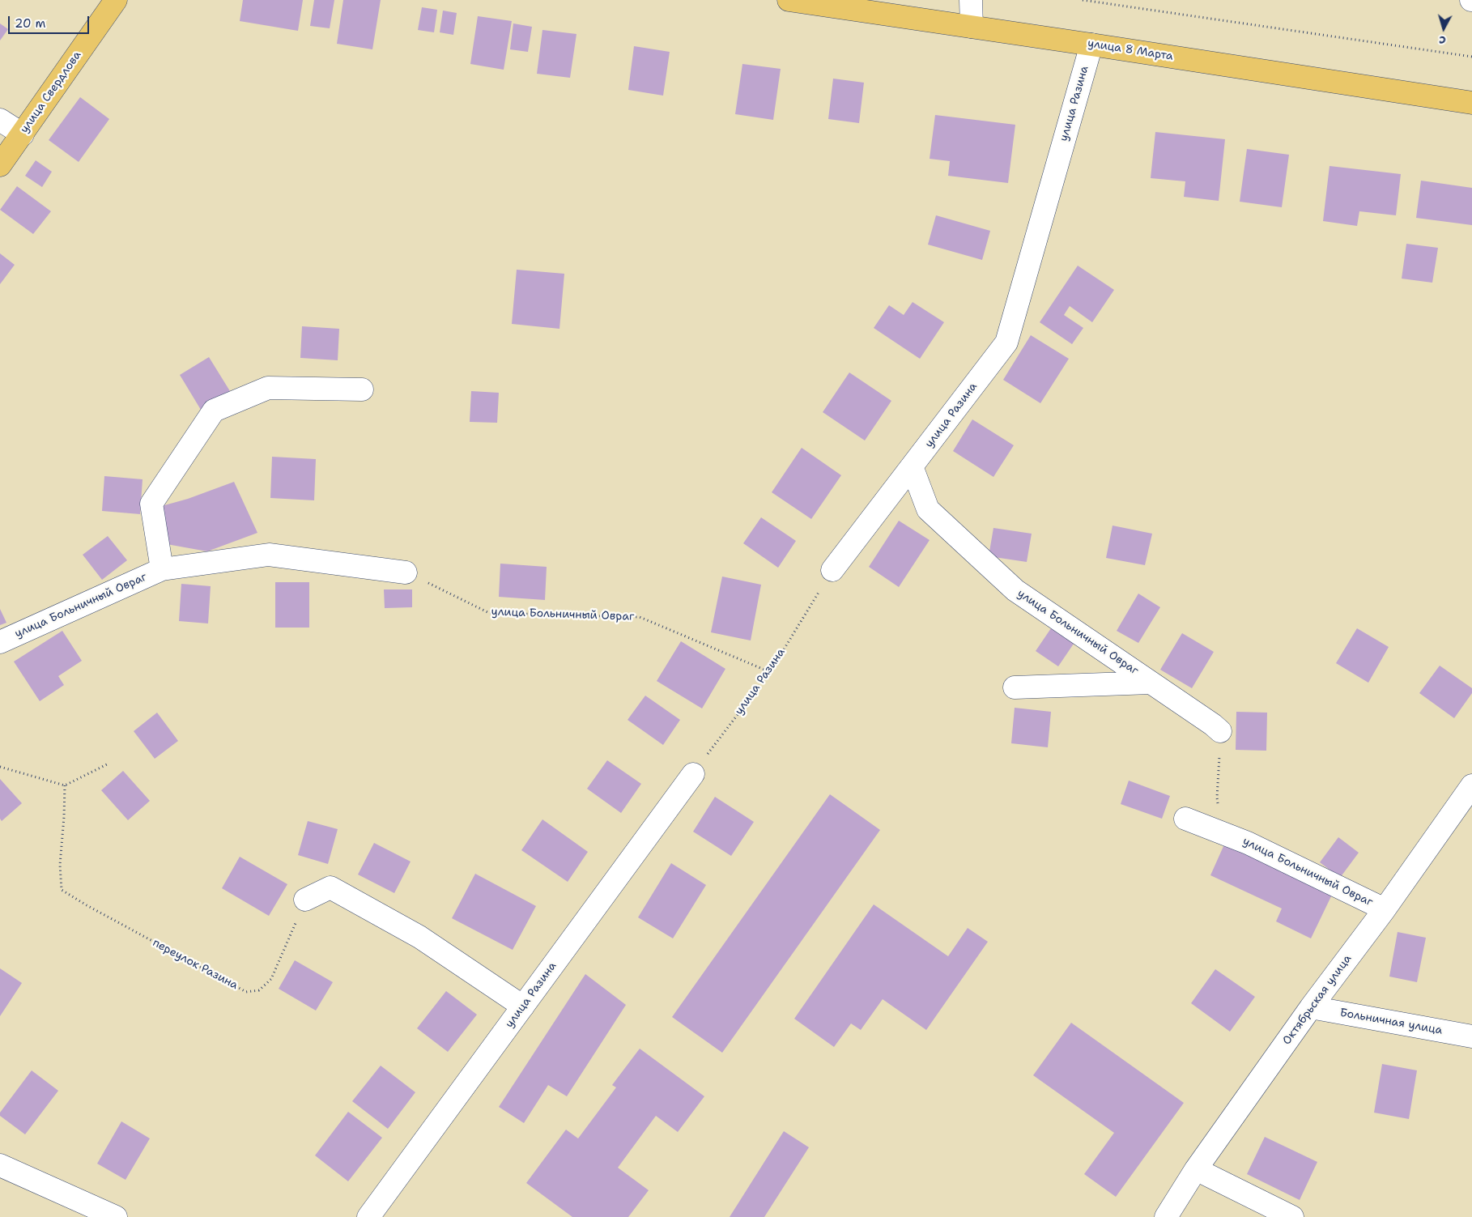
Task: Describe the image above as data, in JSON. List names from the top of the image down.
{
  "streets": {
    "main road": ["улица 8 Марта", "улица Свердлова"],
    "street": [
      "улица Разина",
      "улица Больничный Овраг",
      "Октябрьская улица",
      "Больничная улица"
    ],
    "path": ["переулок Разина"]
  },
  "crossings": [
    ["улица 8 Марта", "улица Разина"],
    ["улица Разина", "улица Больничный Овраг"],
    ["улица Больничный Овраг", "Октябрьская улица"],
    ["Октябрьская улица", "Больничная улица"]
  ],
  "scale_bar": "20 m",
  "north": "bottom"
}
